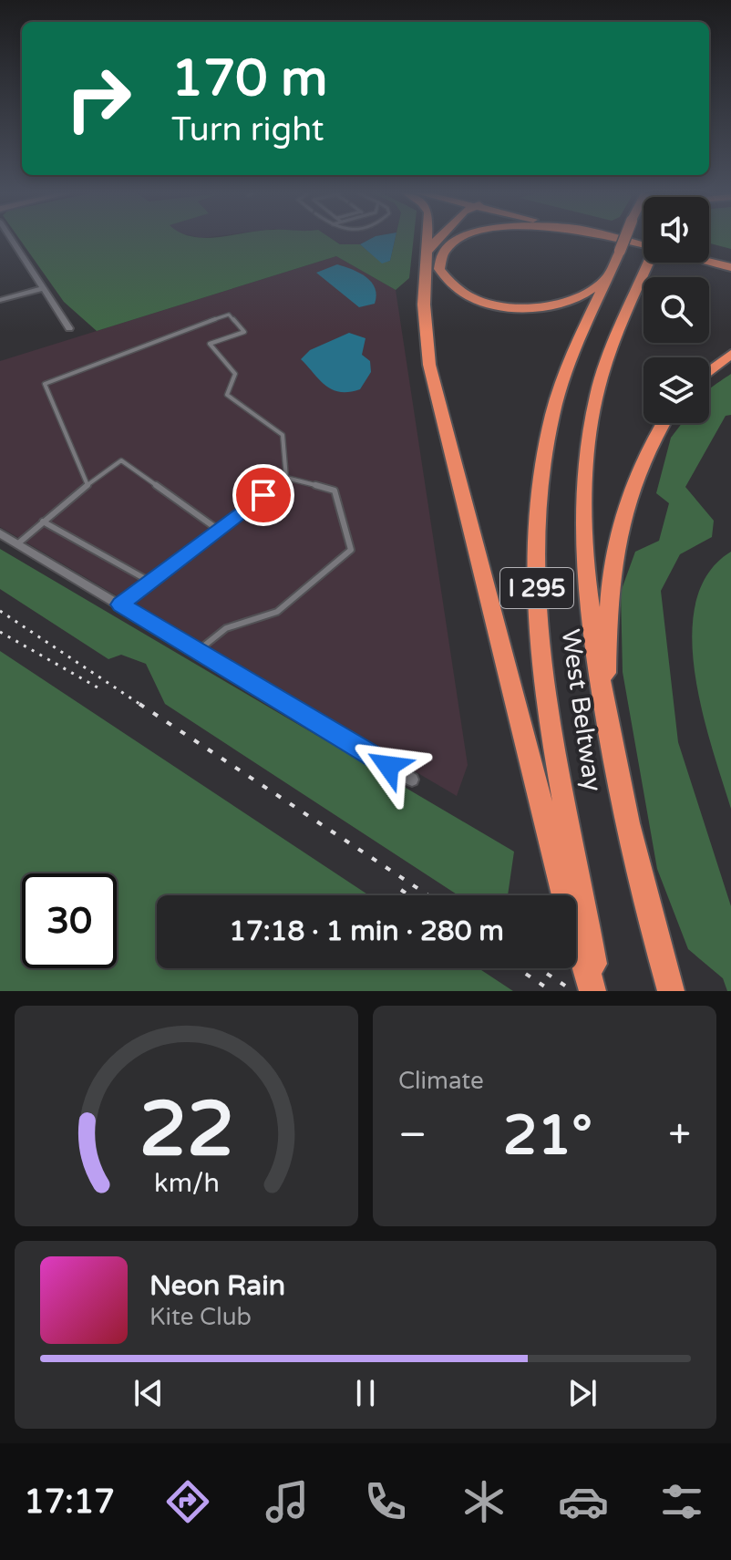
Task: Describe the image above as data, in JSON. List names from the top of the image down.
{
  "streets": {
    "highway": ["I 295", "West Beltway"]
  },
  "page": {
    "turn": ["170 m", "Turn right"],
    "limit": "30",
    "trip": "17:18 · 1 min · 280 m",
    "tile": "Climate",
    "heat": ["−", "21°", "+"],
    "song": ["Neon Rain", "Kite Club"],
    "tabs": "17:17",
    "gauge": ["22", "km/h"]
  }
}
